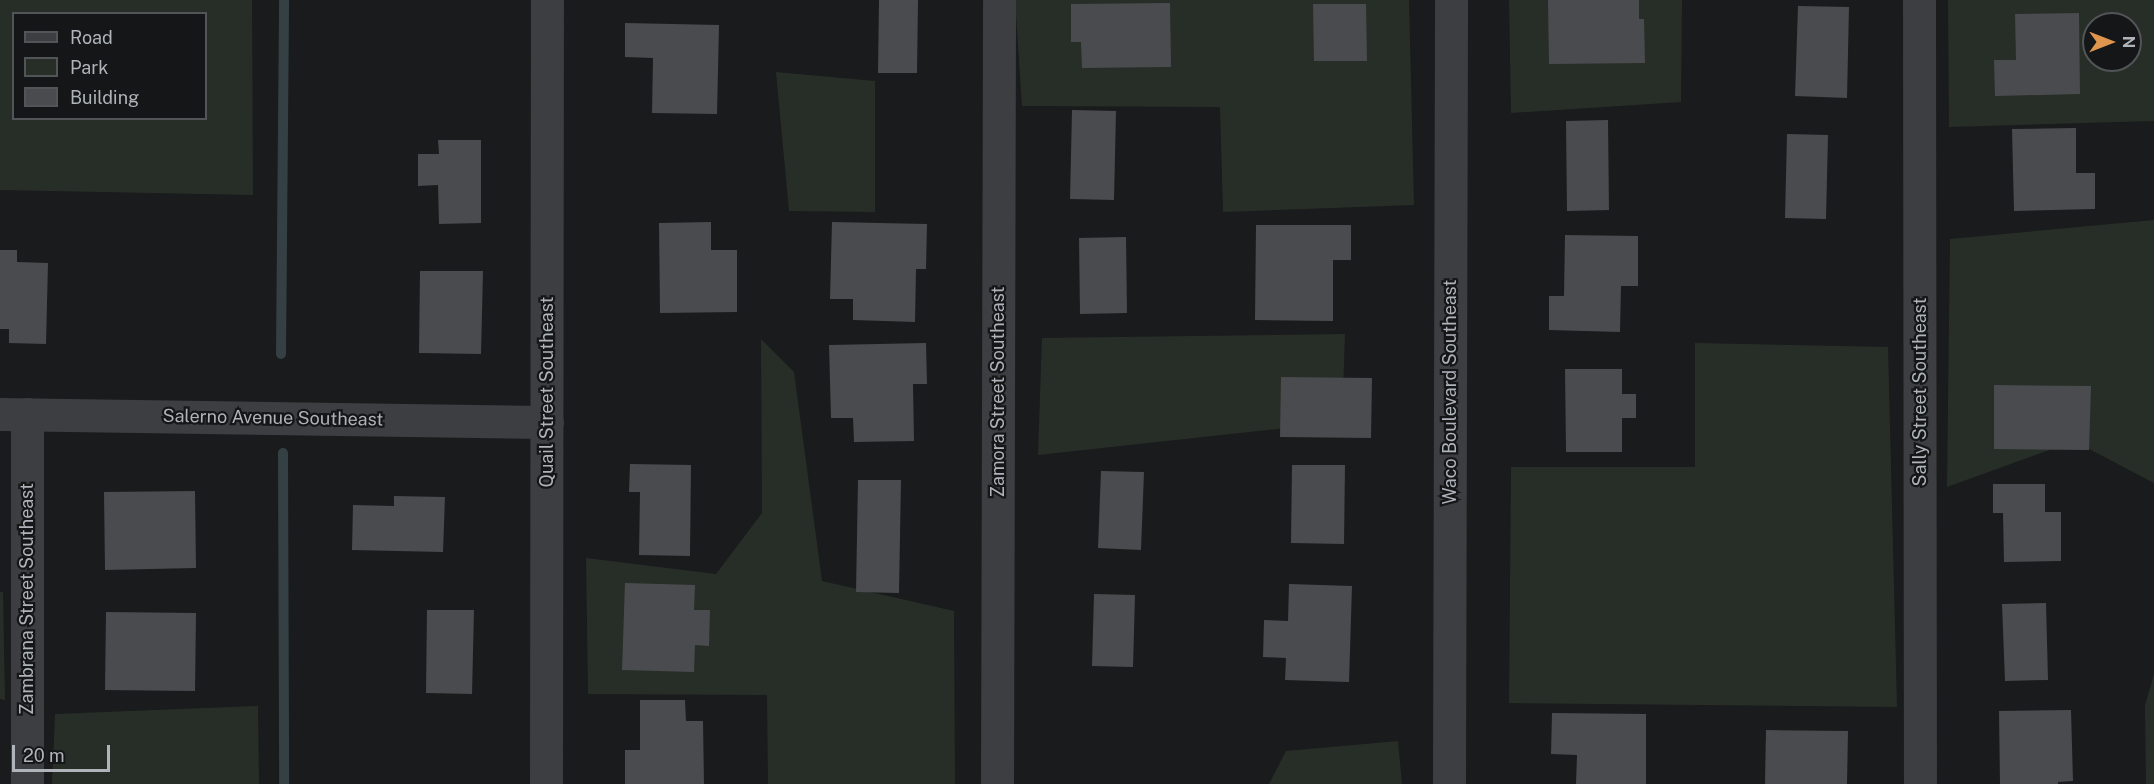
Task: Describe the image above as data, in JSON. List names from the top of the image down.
{
  "streets": {
    "street": [
      "Quail Street Southeast",
      "Zamora Street Southeast",
      "Waco Boulevard Southeast",
      "Sally Street Southeast",
      "Salerno Avenue Southeast",
      "Zambrana Street Southeast"
    ]
  },
  "crossings": [
    ["Quail Street Southeast", "Salerno Avenue Southeast"],
    ["Salerno Avenue Southeast", "Zambrana Street Southeast"]
  ],
  "legend": ["Road", "Park", "Building"],
  "scale_bar": "20 m",
  "north": "right"
}
